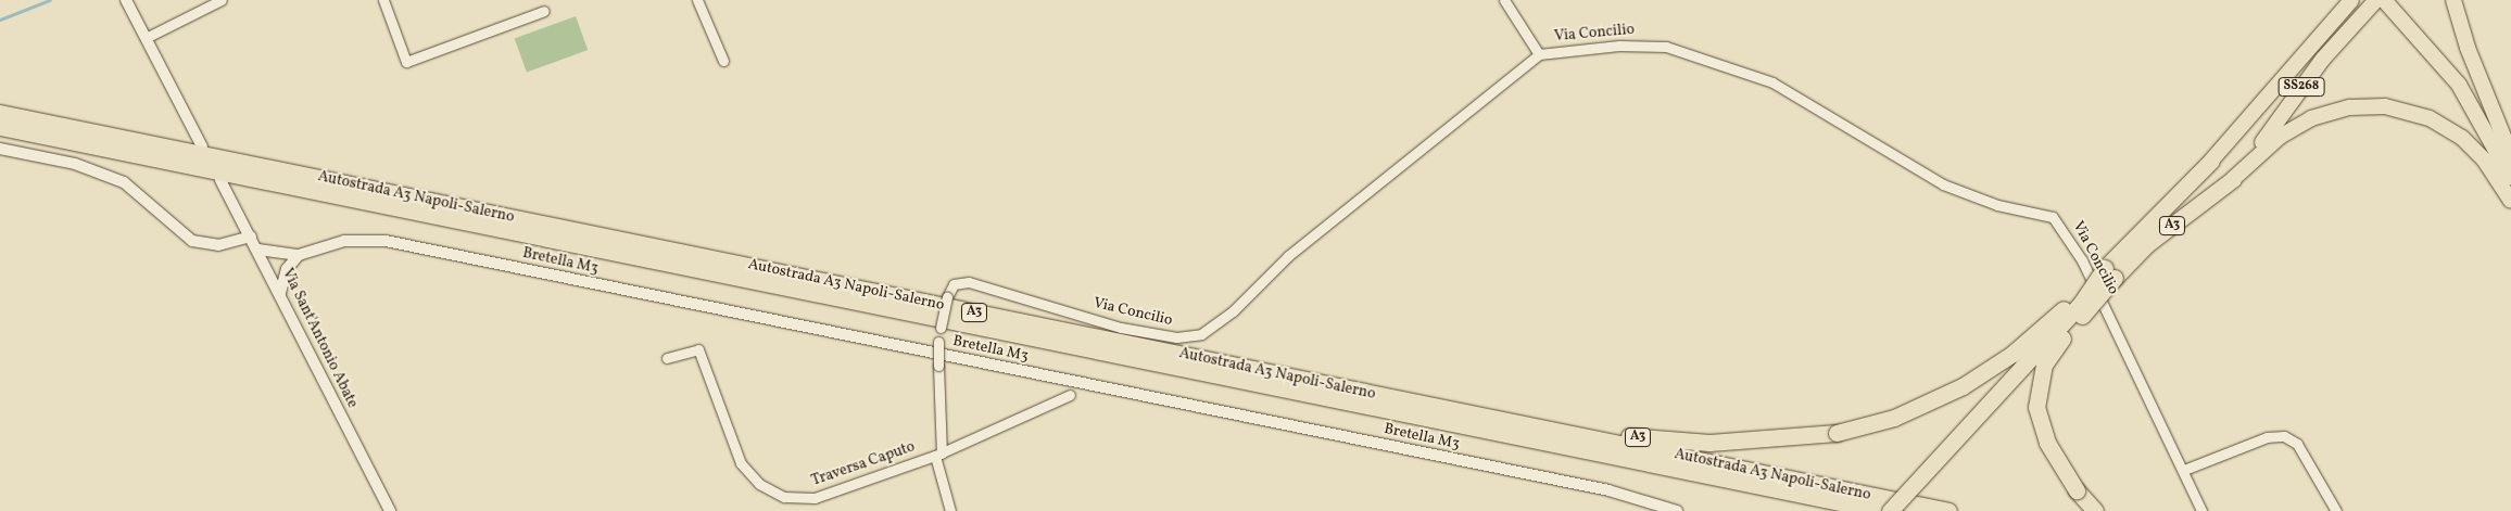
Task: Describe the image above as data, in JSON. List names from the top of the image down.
{
  "streets": {
    "highway": ["SS268", "Autostrada A3 Napoli-Salerno", "A3"],
    "street": [
      "Via Concilio",
      "Bretella M3",
      "Via Sant'Antonio Abate",
      "Traversa Caputo"
    ]
  },
  "crossings": [
    ["Via Concilio", "Traversa Caputo"],
    ["SS268", "A3"],
    ["Autostrada A3 Napoli-Salerno", "A3"],
    ["Bretella M3", "Via Sant'Antonio Abate"]
  ]
}
